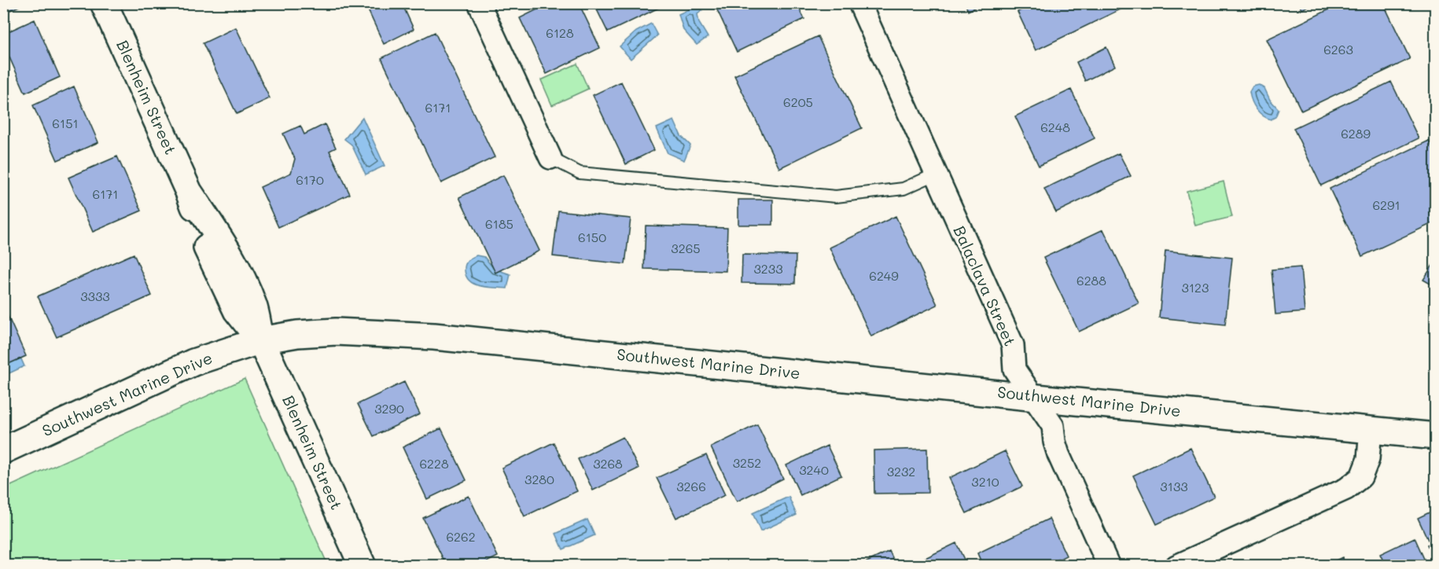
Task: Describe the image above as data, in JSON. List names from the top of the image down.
{
  "streets": {
    "main road": ["Blenheim Street", "Southwest Marine Drive"],
    "street": ["Balaclava Street"]
  },
  "crossings": [
    ["Blenheim Street", "Southwest Marine Drive"],
    ["Balaclava Street", "Southwest Marine Drive"]
  ],
  "house_numbers": [
    "6128",
    "6263",
    "6205",
    "6171",
    "6151",
    "6248",
    "6289",
    "6170",
    "6171",
    "6291",
    "6185",
    "6150",
    "3265",
    "3233",
    "6249",
    "6288",
    "3123",
    "3333",
    "3290",
    "3252",
    "6228",
    "3268",
    "3240",
    "3232",
    "3280",
    "3210",
    "3266",
    "3133",
    "6262"
  ]
}
